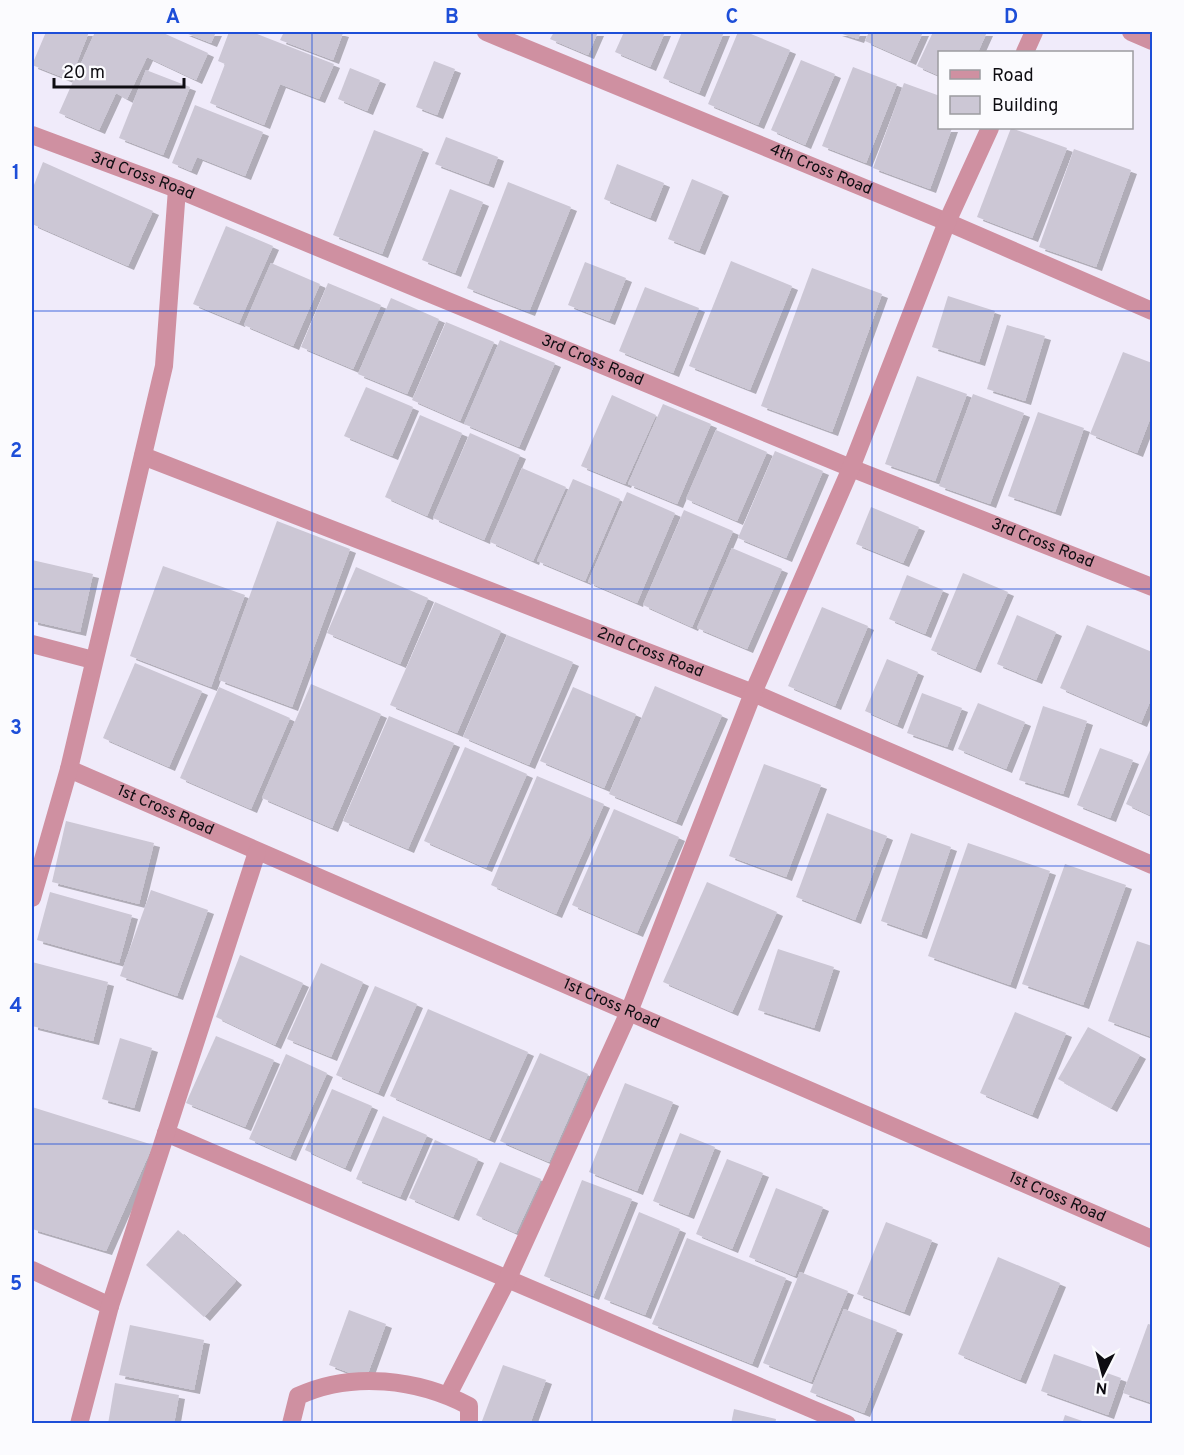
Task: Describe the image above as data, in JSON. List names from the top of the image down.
{
  "streets": {
    "street": [
      "4th Cross Road",
      "3rd Cross Road",
      "2nd Cross Road",
      "1st Cross Road"
    ]
  },
  "legend": ["Road", "Building"],
  "scale_bar": "20 m",
  "north": "bottom",
  "grid": {
    "columns": [
      "A",
      "B",
      "C",
      "D"
    ],
    "rows": [
      "1",
      "2",
      "3",
      "4",
      "5"
    ]
  }
}
